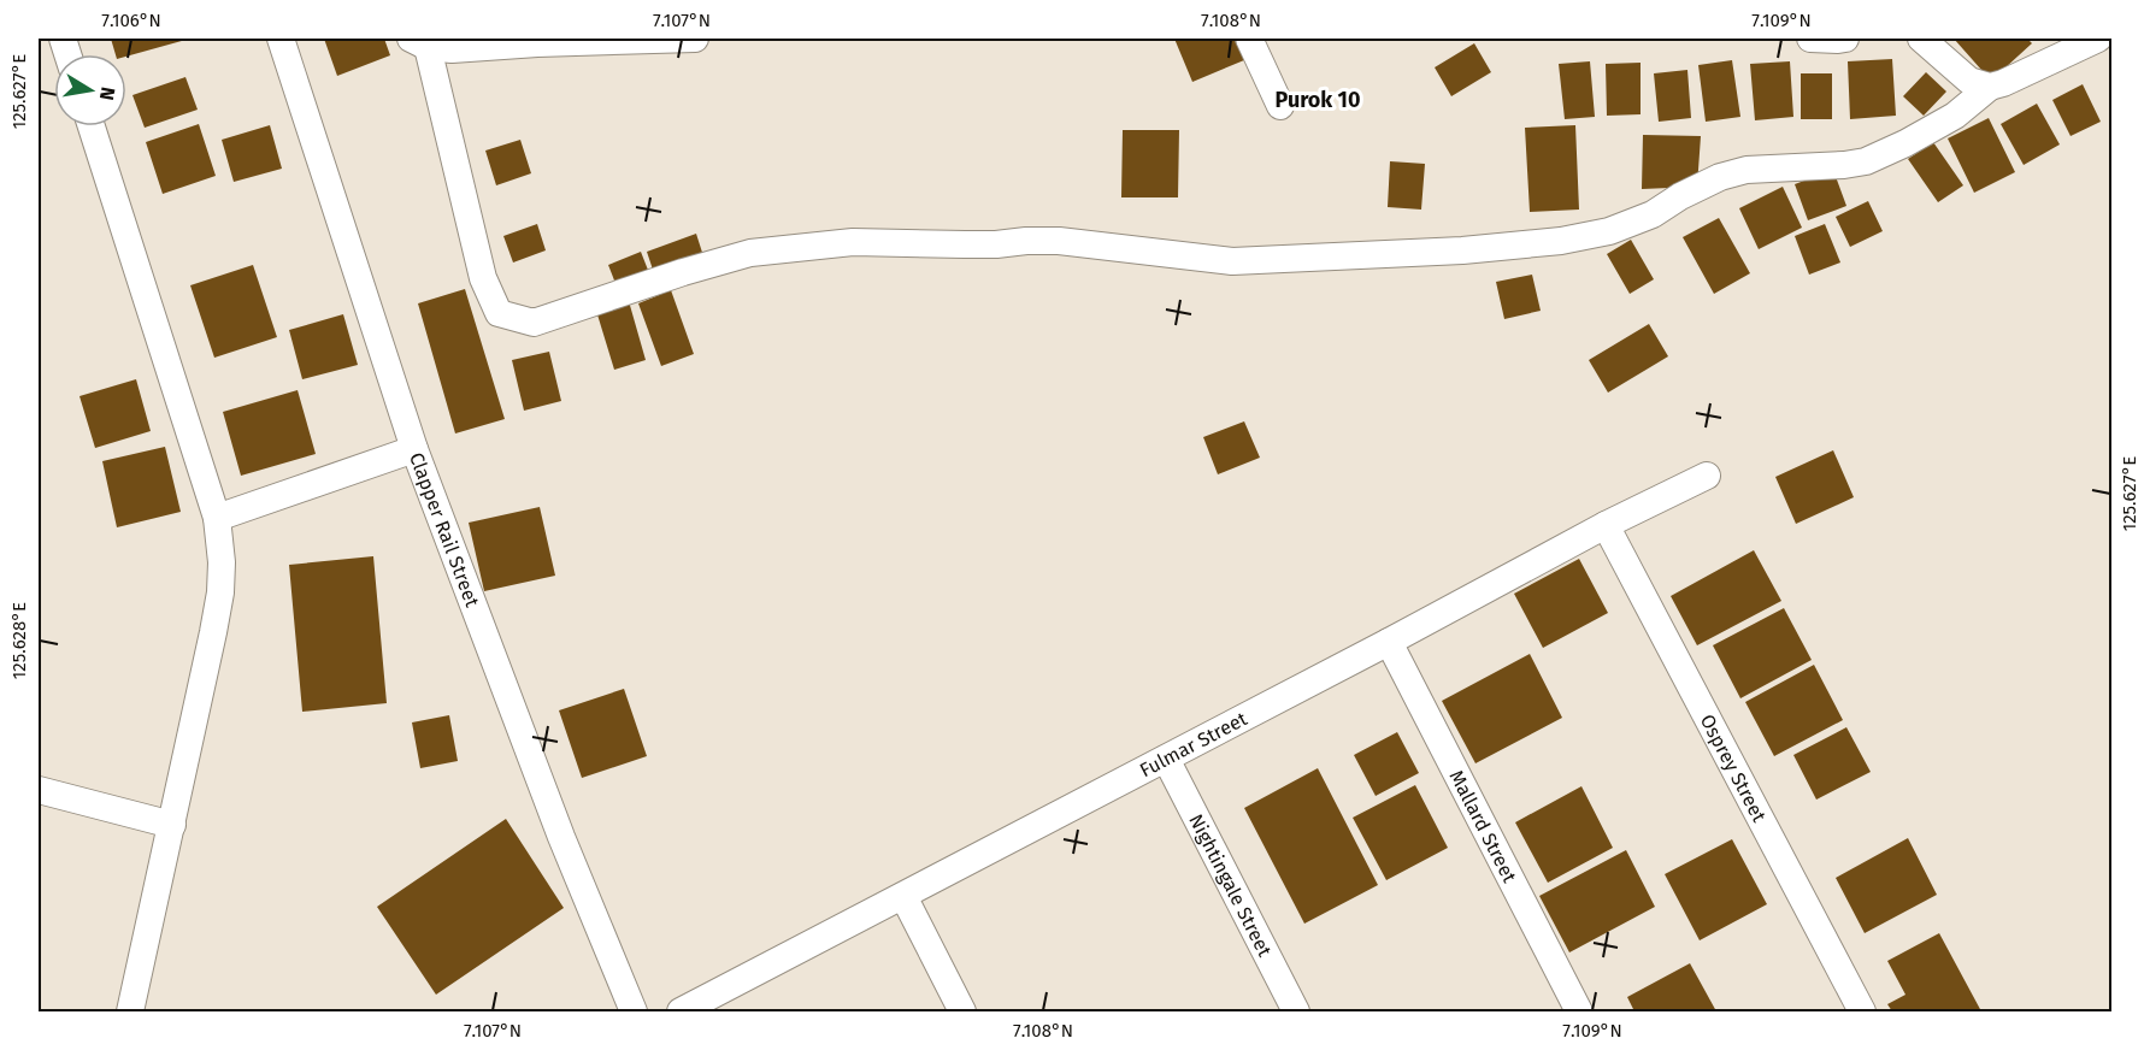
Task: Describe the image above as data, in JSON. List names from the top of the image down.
{
  "streets": {
    "street": [
      "Clapper Rail Street",
      "Fulmar Street",
      "Osprey Street",
      "Mallard Street",
      "Nightingale Street"
    ]
  },
  "crossings": [
    ["Fulmar Street", "Osprey Street"],
    ["Fulmar Street", "Mallard Street"],
    ["Fulmar Street", "Nightingale Street"]
  ],
  "districts": ["Purok 10"],
  "north": "right",
  "coordinates": [
    "7.106°N",
    "7.107°N",
    "7.108°N",
    "7.109°N",
    "125.627°E",
    "125.628°E"
  ]
}
